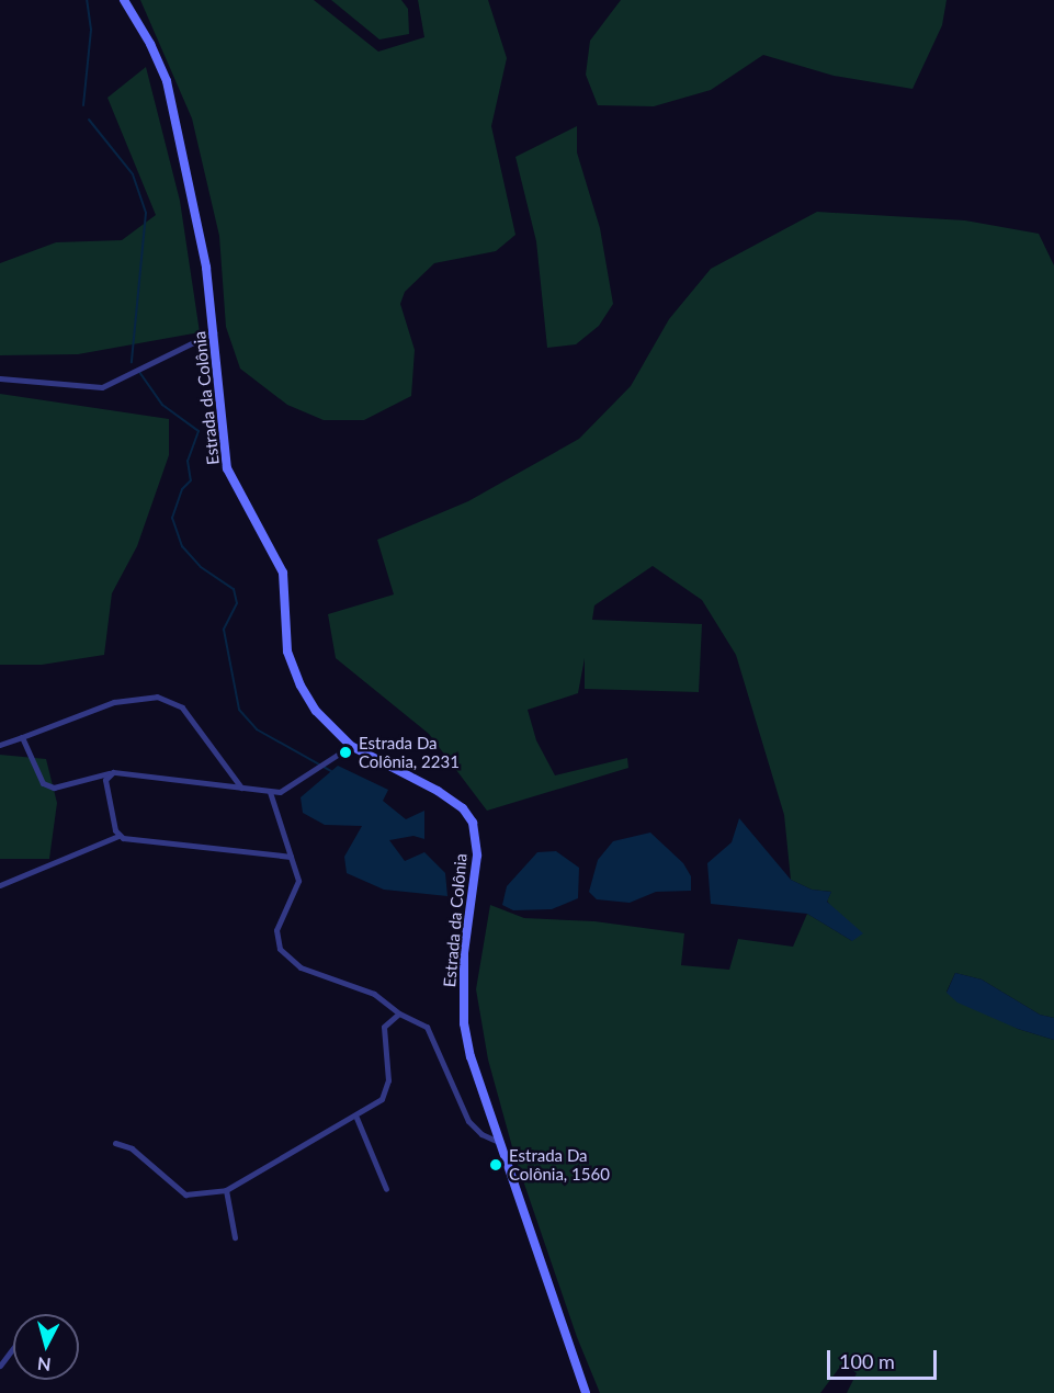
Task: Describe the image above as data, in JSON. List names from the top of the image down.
{
  "streets": {
    "main road": ["Estrada da Colônia"]
  },
  "places": ["Estrada Da Colônia, 2231", "Estrada Da Colônia, 1560"],
  "scale_bar": "100 m",
  "north": "bottom"
}
